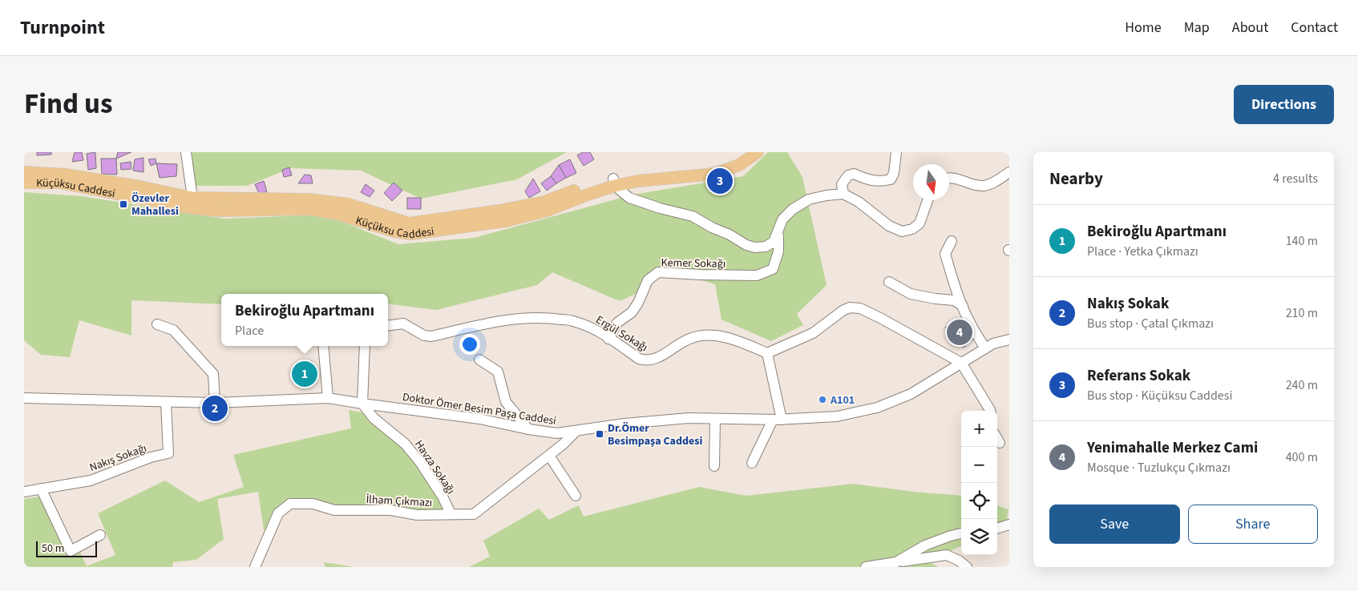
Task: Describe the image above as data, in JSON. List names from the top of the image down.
{
  "streets": {
    "main road": ["Küçüksu Caddesi"],
    "street": [
      "Kemer Sokağı",
      "Ergül Sokağı",
      "Doktor Ömer Besim Paşa Caddesi",
      "Nakış Sokağı",
      "Havza Sokağı",
      "İlham Çıkmazı"
    ]
  },
  "crossings": [
    ["Kemer Sokağı", "Ergül Sokağı"],
    ["Doktor Ömer Besim Paşa Caddesi", "Nakış Sokağı"],
    ["Doktor Ömer Besim Paşa Caddesi", "Havza Sokağı"],
    ["Doktor Ömer Besim Paşa Caddesi", "İlham Çıkmazı"],
    ["Havza Sokağı", "İlham Çıkmazı"]
  ],
  "places": {
    "transit": ["Özevler Mahallesi", "Dr.Ömer Besimpaşa Caddesi"],
    "other": ["A101"]
  },
  "scale_bar": "50 m",
  "north": "bottom",
  "page": {
    "header": "Turnpoint",
    "nav": [
      "Home",
      "Map",
      "About",
      "Contact"
    ],
    "title": "Find us",
    "buttons": [
      "Directions",
      ["Save", "Share"]
    ],
    "heading": ["Nearby", "4 results"],
    "pins": [
      "3",
      "4",
      "1",
      "2"
    ],
    "list": [
      {
        "mark": "1",
        "name": "Bekiroğlu Apartmanı",
        "note": "Place · Yetka Çıkmazı",
        "value": "140 m"
      },
      {
        "mark": "2",
        "name": "Nakış Sokak",
        "note": "Bus stop · Çatal Çıkmazı",
        "value": "210 m"
      },
      {
        "mark": "3",
        "name": "Referans Sokak",
        "note": "Bus stop · Küçüksu Caddesi",
        "value": "240 m"
      },
      {
        "mark": "4",
        "name": "Yenimahalle Merkez Cami",
        "note": "Mosque · Tuzlukçu Çıkmazı",
        "value": "400 m"
      }
    ],
    "popup": ["Bekiroğlu Apartmanı", "Place"],
    "map_buttons": ["+", "−"],
    "scale": "50 m"
  }
}
